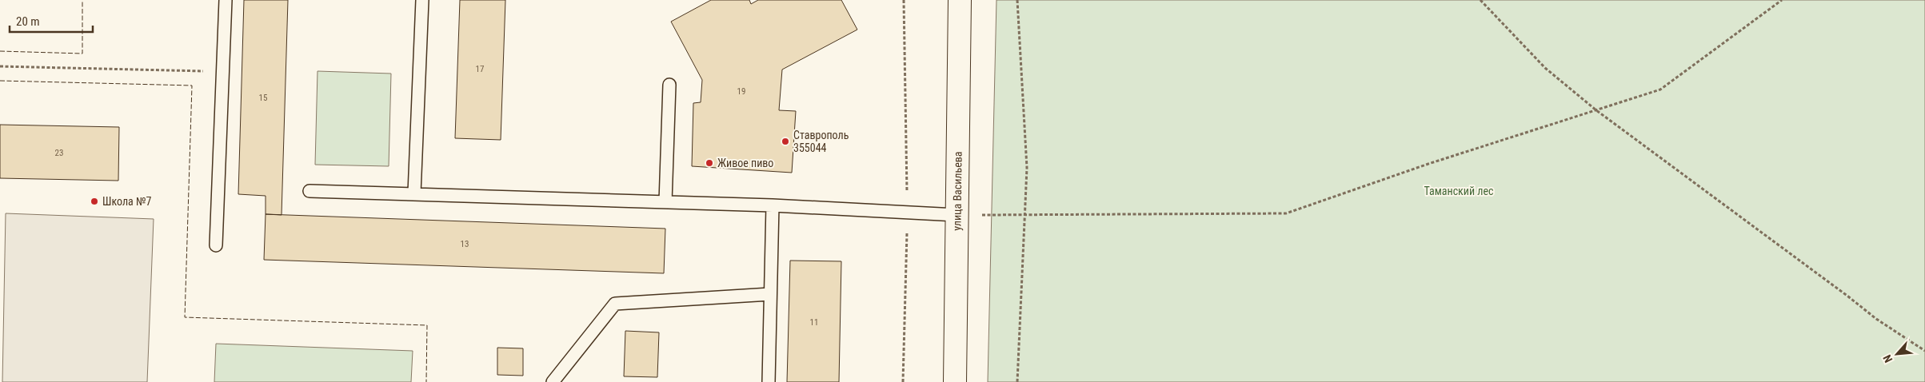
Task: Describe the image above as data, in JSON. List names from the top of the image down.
{
  "streets": {
    "street": ["улица Васильева"]
  },
  "parks": ["Таманский лес"],
  "places": ["Ставрополь 355044", "Живое пиво", "Школа №7"],
  "house_numbers": [
    "17",
    "19",
    "15",
    "23",
    "13",
    "11"
  ],
  "scale_bar": "20 m",
  "north": "bottom left"
}
